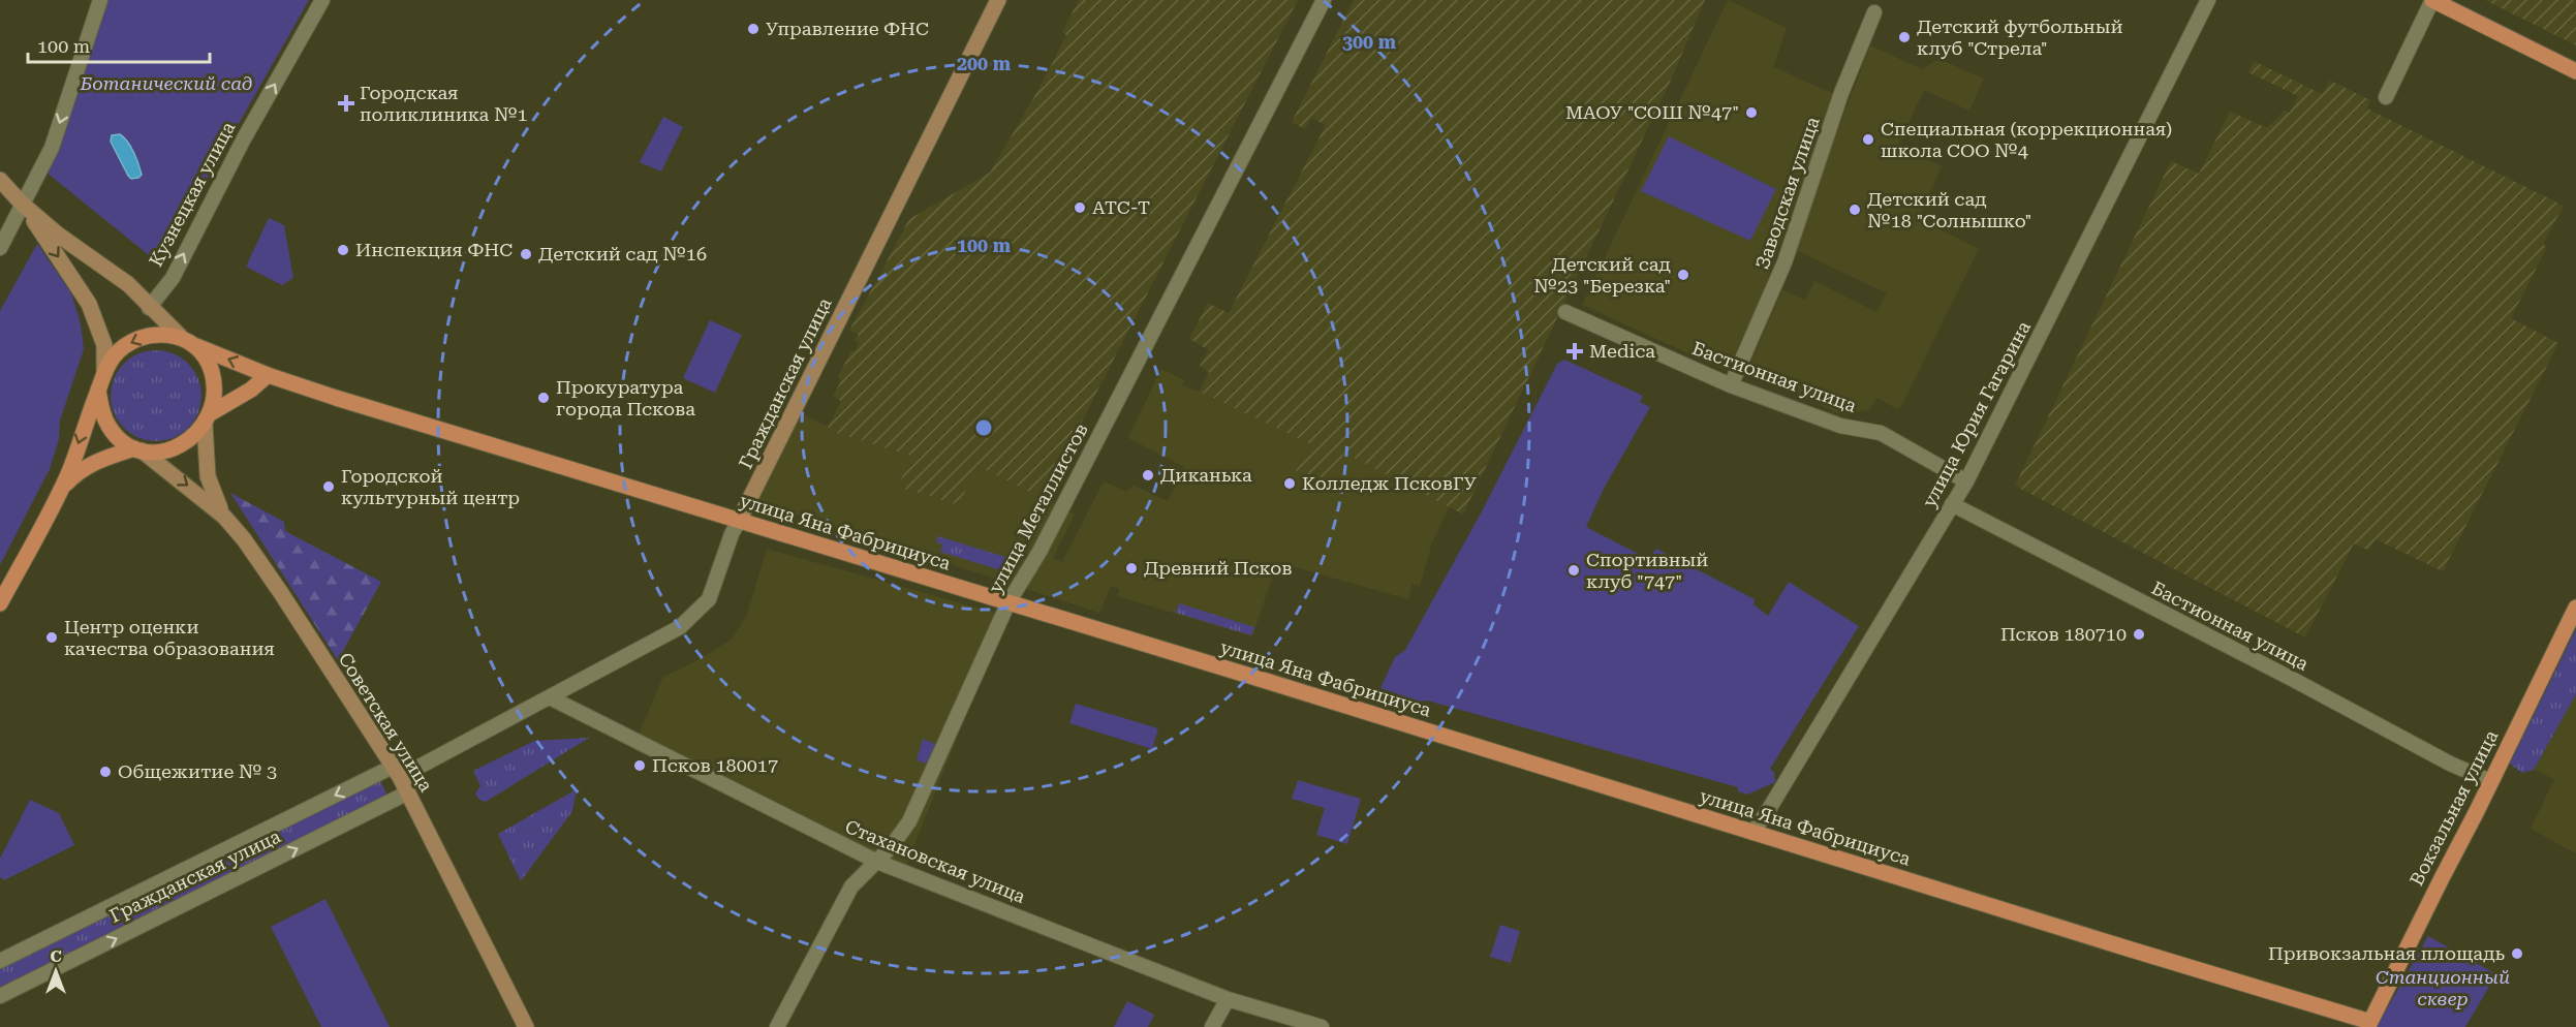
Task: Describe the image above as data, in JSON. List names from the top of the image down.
{
  "streets": {
    "main road": ["улица Яна Фабрициуса", "Вокзальная улица"],
    "street": [
      "Заводская улица",
      "Кузнецкая улица",
      "Бастионная улица",
      "Гражданская улица",
      "улица Юрия Гагарина",
      "улица Металлистов",
      "Советская улица",
      "Стахановская улица"
    ]
  },
  "crossings": [
    ["Заводская улица", "Бастионная улица"],
    ["Бастионная улица", "улица Юрия Гагарина"],
    ["Бастионная улица", "Вокзальная улица"],
    ["Гражданская улица", "улица Яна Фабрициуса"],
    ["Гражданская улица", "Советская улица"],
    ["Гражданская улица", "Стахановская улица"],
    ["улица Юрия Гагарина", "улица Яна Фабрициуса"],
    ["улица Металлистов", "улица Яна Фабрициуса"],
    ["улица Металлистов", "Стахановская улица"],
    ["улица Яна Фабрициуса", "Советская улица"],
    ["улица Яна Фабрициуса", "Вокзальная улица"]
  ],
  "one_way": ["Кузнецкая улица"],
  "parks": ["Ботанический сад", "Станционный сквер"],
  "places": {
    "other": [
      "Управление ФНС",
      "Детский футбольный клуб \"Стрела\"",
      "МАОУ \"СОШ №47\"",
      "Специальная (коррекционная) школа СОО №4",
      "ATC-T",
      "Детский сад №18 \"Солнышко\"",
      "Инспекция ФНС",
      "Детский сад №16",
      "Детский сад №23 \"Березка\"",
      "Прокуратура города Пскова",
      "Диканька",
      "Колледж ПсковГУ",
      "Городской культурный центр",
      "Древний Псков",
      "Спортивный клуб \"747\"",
      "Псков 180710",
      "Центр оценки качества образования",
      "Псков 180017",
      "Общежитие № 3",
      "Привокзальная площадь"
    ],
    "health": ["Городская поликлиника №1", "Medica"]
  },
  "scale_bar": "100 m",
  "north": "top",
  "rings": ["300 m", "200 m", "100 m"]
}
